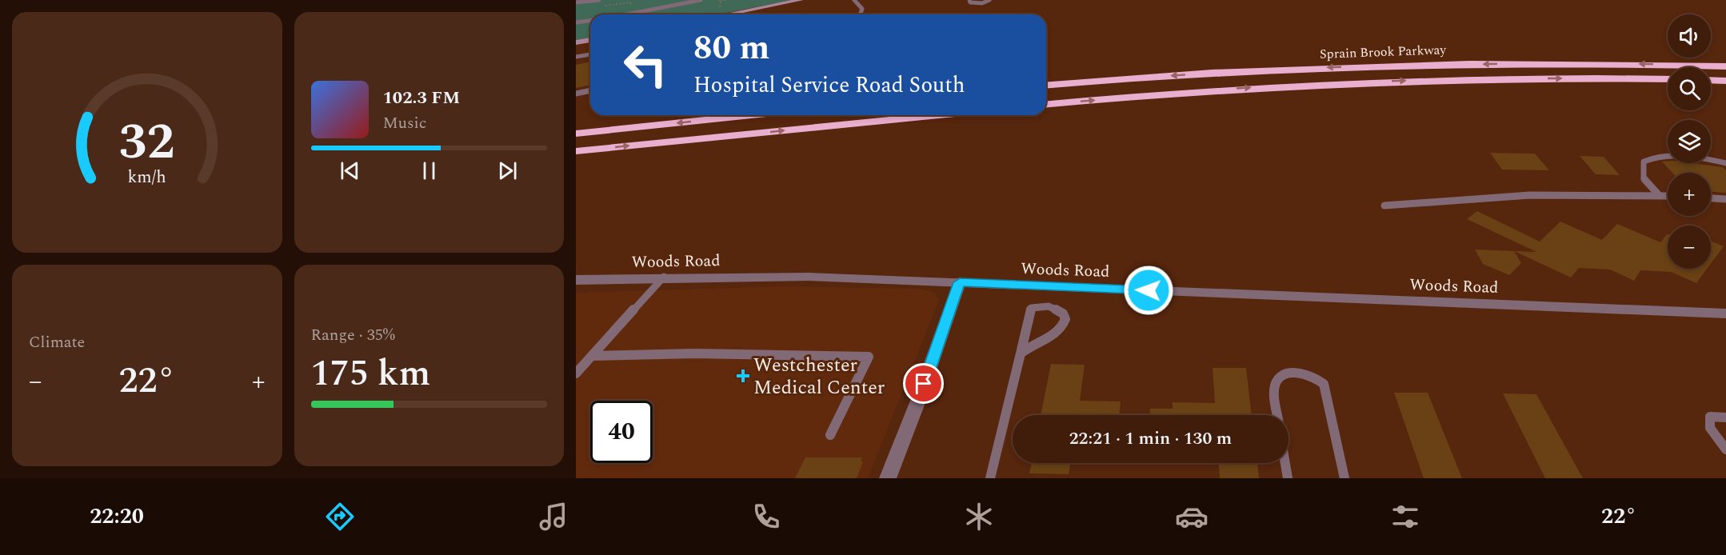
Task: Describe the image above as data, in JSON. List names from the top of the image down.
{
  "streets": {
    "highway": ["Sprain Brook Parkway"],
    "street": ["Woods Road"]
  },
  "places": {
    "health": ["Westchester Medical Center"]
  },
  "page": {
    "map_buttons": ["+", "−"],
    "turn": ["80 m", "Hospital Service Road South"],
    "song": ["102.3 FM", "Music"],
    "tile": [
      "Climate",
      ["Range · 35%", "175 km"]
    ],
    "heat": ["−", "22°", "+"],
    "limit": "40",
    "trip": "22:21 · 1 min · 130 m",
    "tabs": ["22:20", "22°"],
    "gauge": ["32", "km/h"]
  }
}
